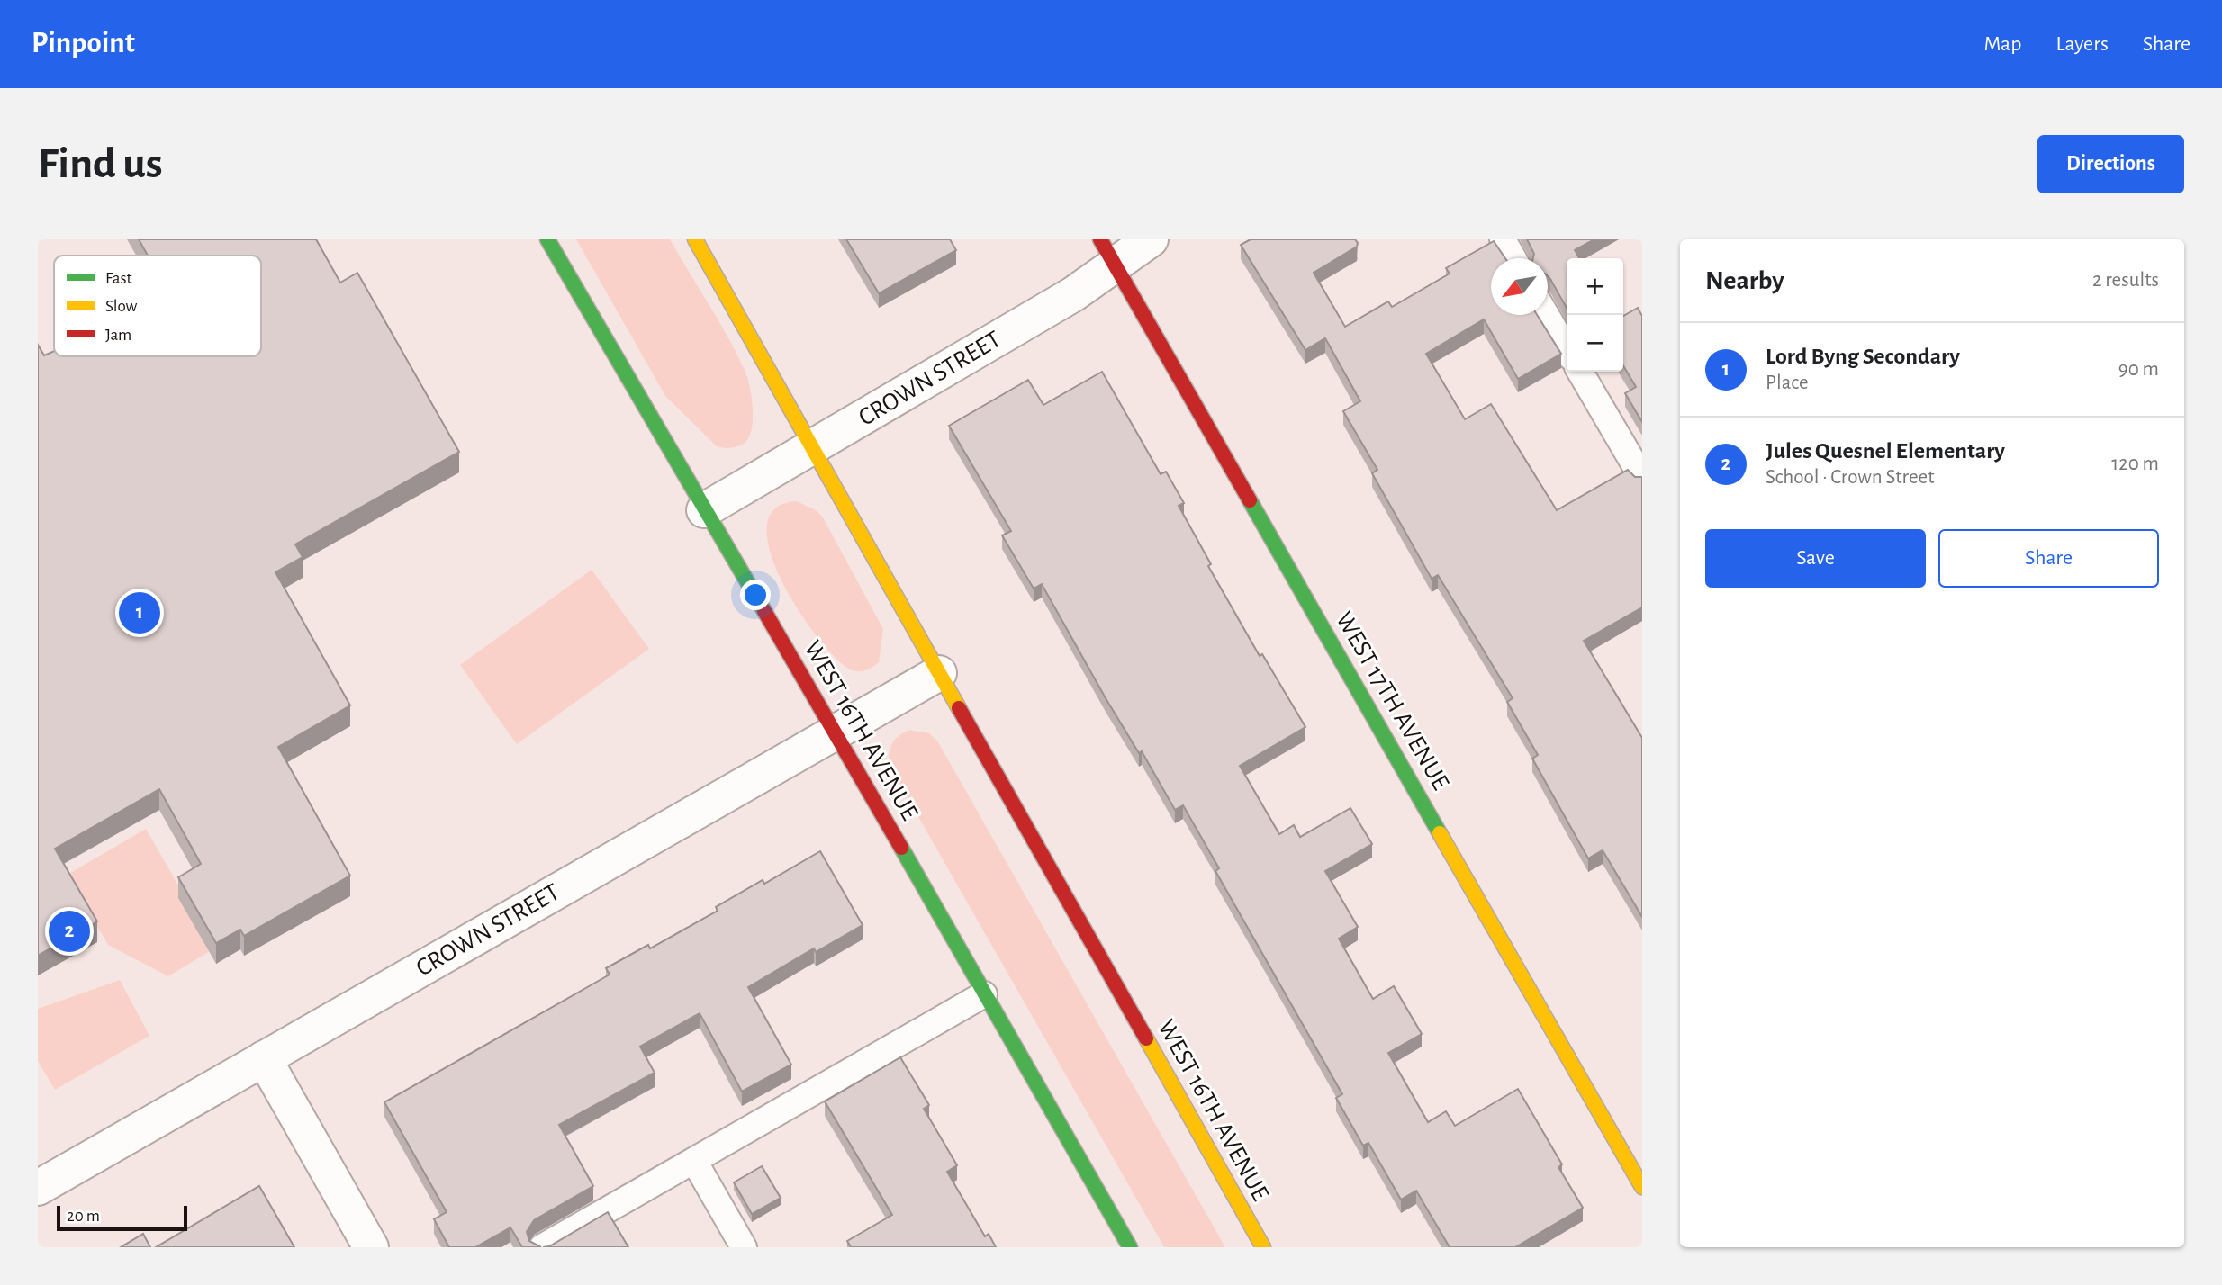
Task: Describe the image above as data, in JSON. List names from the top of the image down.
{
  "streets": {
    "main road": ["WEST 17TH AVENUE", "WEST 16TH AVENUE"],
    "street": ["CROWN STREET"]
  },
  "crossings": [
    ["CROWN STREET", "WEST 17TH AVENUE"],
    ["CROWN STREET", "WEST 16TH AVENUE"]
  ],
  "legend": ["Fast", "Slow", "Jam"],
  "scale_bar": "20 m",
  "north": "bottom left",
  "page": {
    "header": "Pinpoint",
    "nav": ["Map", "Layers", "Share"],
    "buttons": [
      "Directions",
      ["Save", "Share"]
    ],
    "title": "Find us",
    "heading": ["Nearby", "2 results"],
    "map_buttons": ["+", "−"],
    "list": [
      {
        "mark": "1",
        "name": "Lord Byng Secondary",
        "note": "Place",
        "value": "90 m"
      },
      {
        "mark": "2",
        "name": "Jules Quesnel Elementary",
        "note": "School · Crown Street",
        "value": "120 m"
      }
    ],
    "pins": ["1", "2"],
    "scale": "20 m"
  }
}
